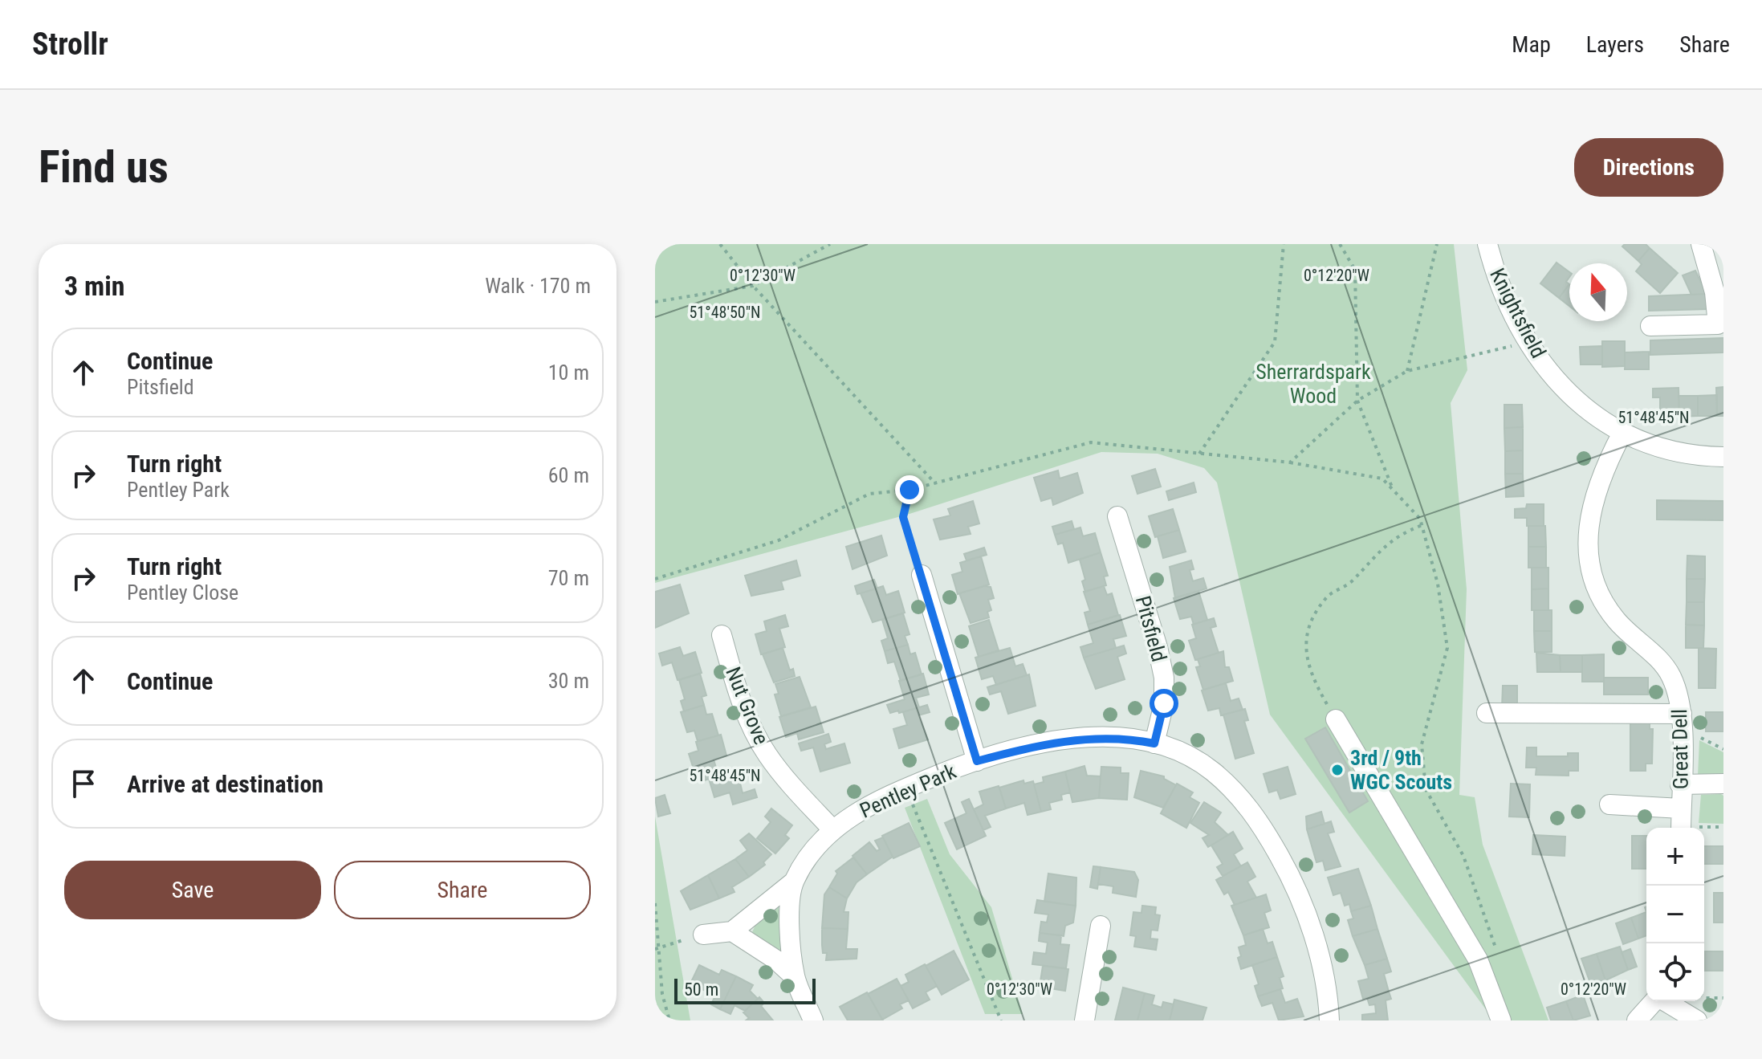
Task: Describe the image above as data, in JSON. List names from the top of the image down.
{
  "streets": {
    "street": [
      "Knightsfield",
      "Pitsfield",
      "Nut Grove",
      "Great Dell",
      "Pentley Park"
    ]
  },
  "crossings": [
    ["Knightsfield", "Great Dell"],
    ["Pitsfield", "Pentley Park"],
    ["Nut Grove", "Pentley Park"]
  ],
  "parks": ["Sherrardspark Wood"],
  "places": ["3rd / 9th WGC Scouts"],
  "scale_bar": "50 m",
  "north": "top",
  "page": {
    "header": "Strollr",
    "nav": ["Map", "Layers", "Share"],
    "buttons": [
      "Directions",
      ["Save", "Share"]
    ],
    "title": "Find us",
    "heading": ["3 min", "Walk · 170 m"],
    "list": [
      ["Continue", "Pitsfield", "10 m"],
      ["Turn right", "Pentley Park", "60 m"],
      ["Turn right", "Pentley Close", "70 m"],
      ["Continue", "30 m"],
      "Arrive at destination"
    ],
    "map_buttons": ["+", "−"],
    "scale": "50 m"
  },
  "coordinates": [
    "0°12'30\"W",
    "0°12'20\"W",
    "51°48'50\"N",
    "51°48'45\"N"
  ]
}
